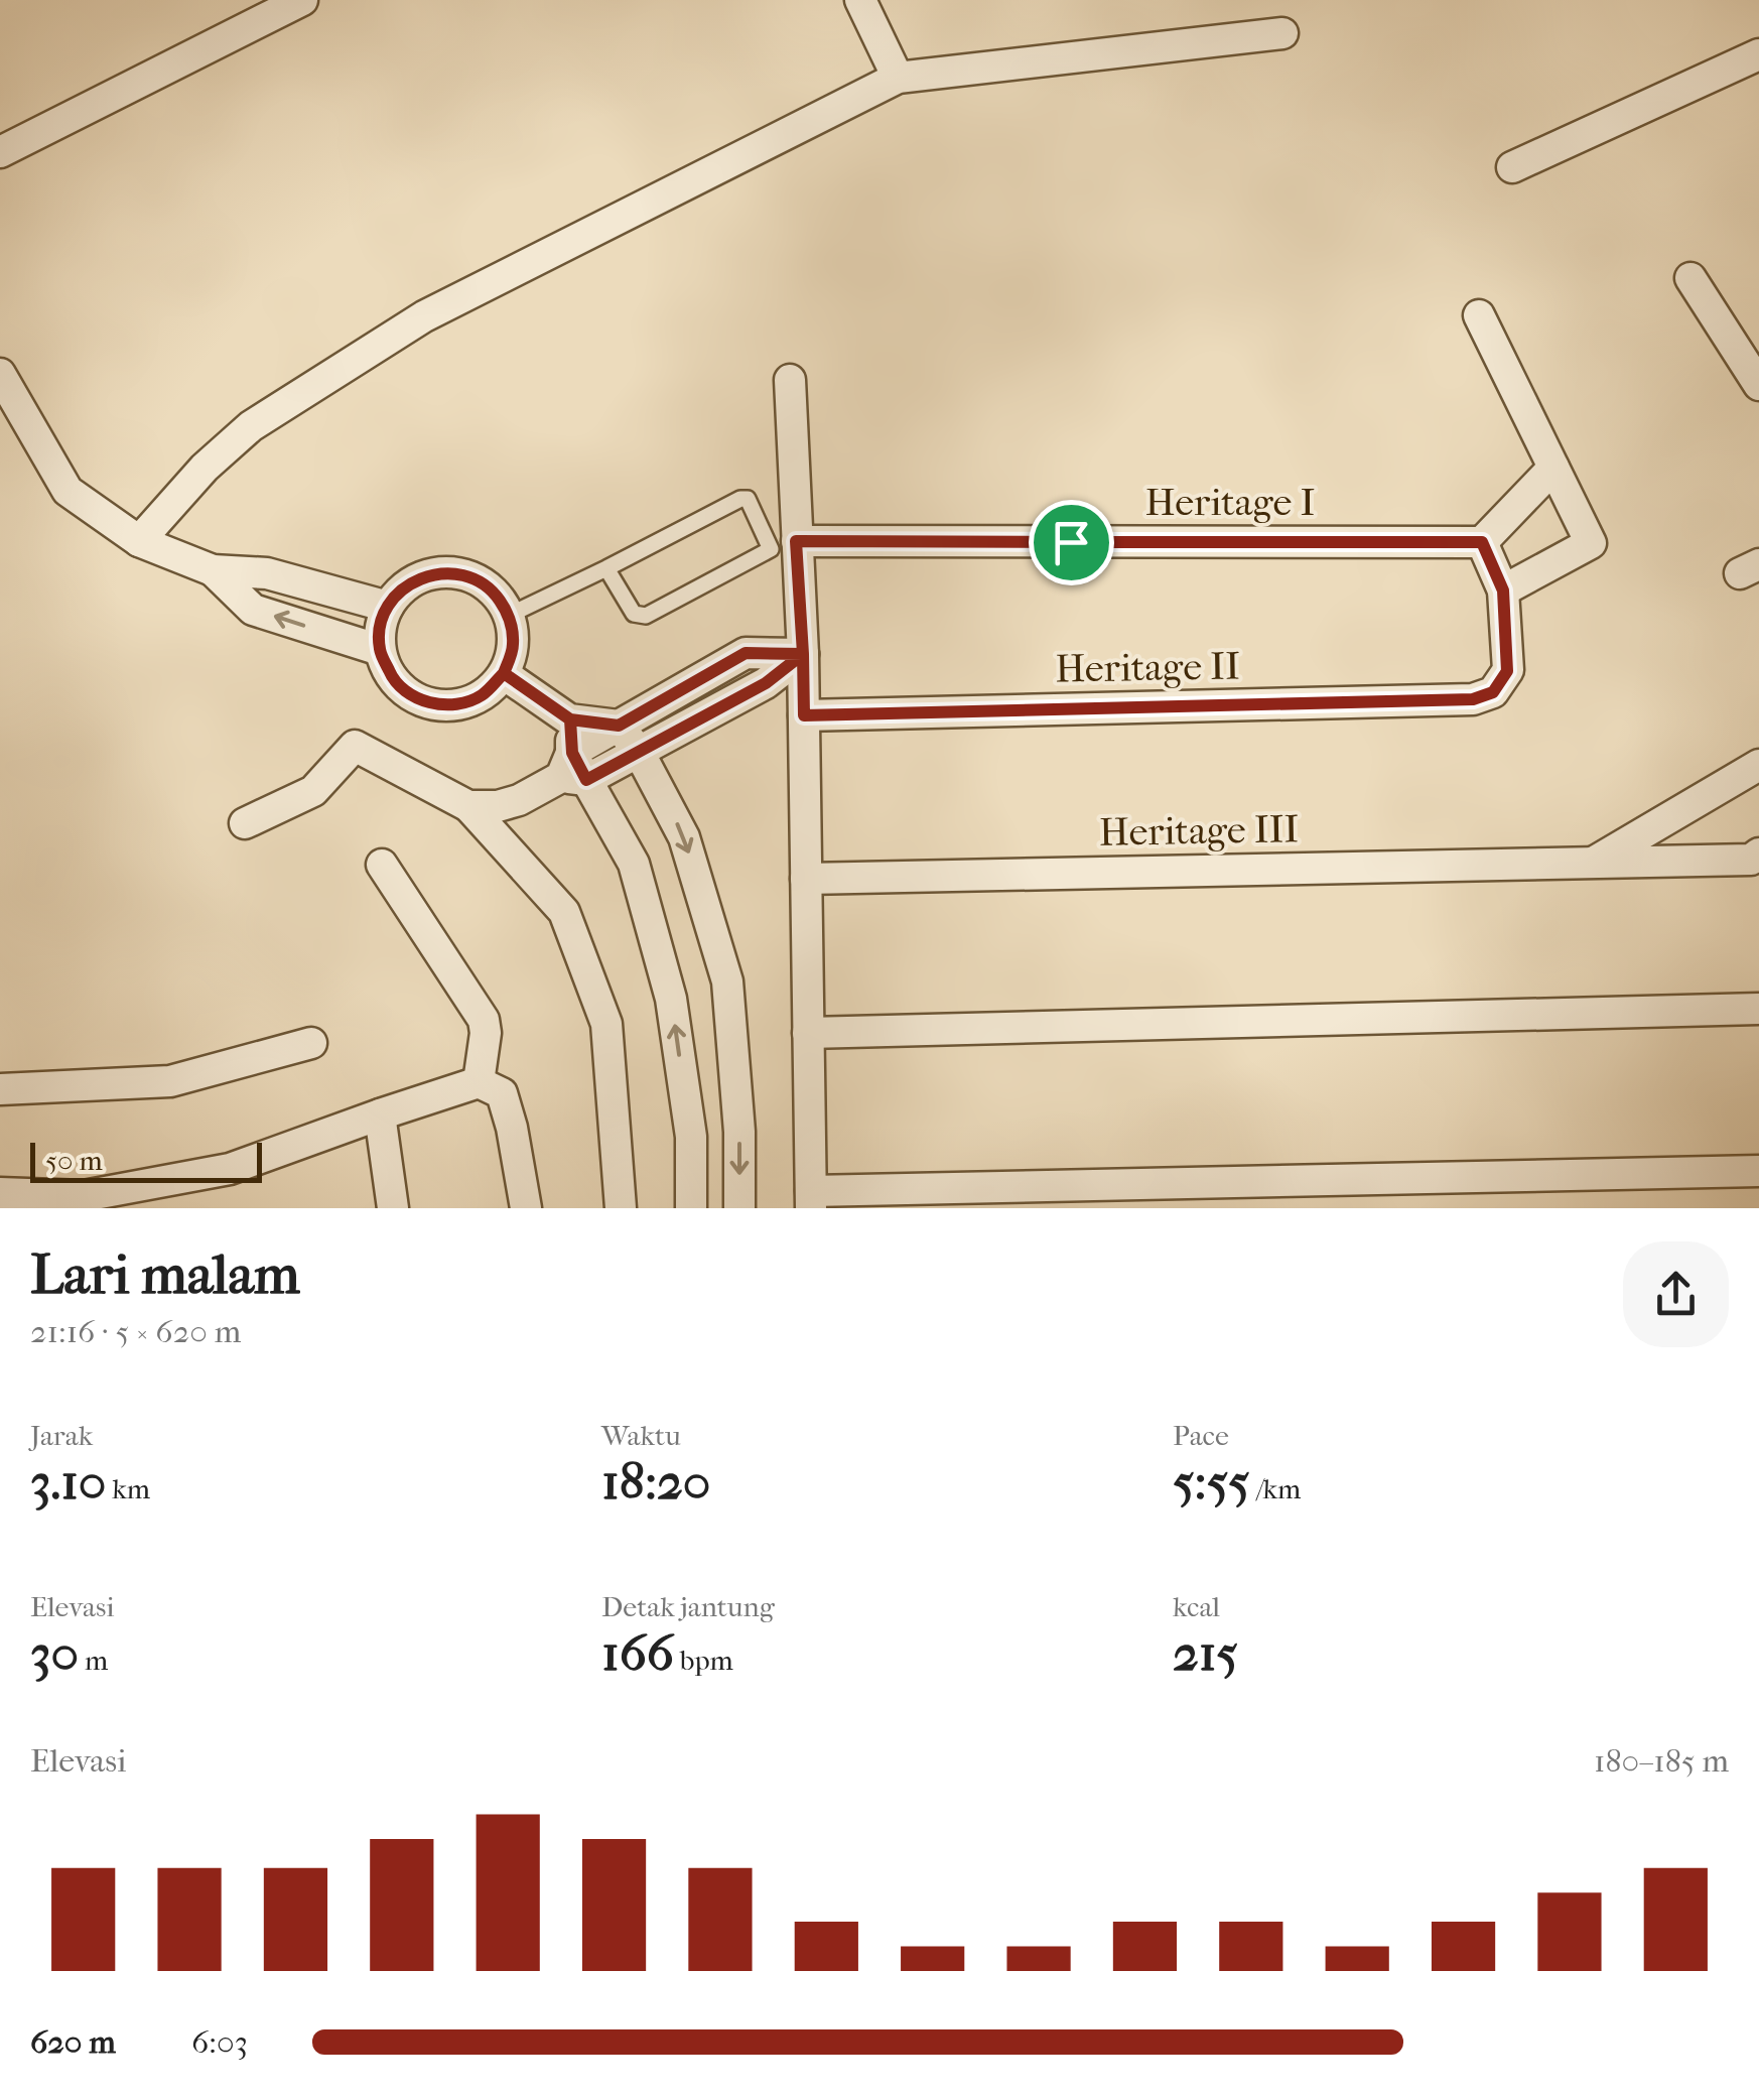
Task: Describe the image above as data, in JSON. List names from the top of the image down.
{
  "streets": {
    "street": ["Heritage I", "Heritage II", "Heritage III"]
  },
  "scale_bar": "50 m",
  "page": {
    "scale": "50 m",
    "heading": ["Lari malam", "21:16 · 5 × 620 m"],
    "stats": [
      ["Jarak", "3.10 km"],
      ["Waktu", "18:20"],
      ["Pace", "5:55 /km"],
      ["Elevasi", "30 m"],
      ["Detak jantung", "166 bpm"],
      ["kcal", "215"]
    ],
    "chart": ["Elevasi", "180–185 m"],
    "list": [
      {
        "name": "620 m",
        "note": "6:03"
      }
    ]
  }
}
